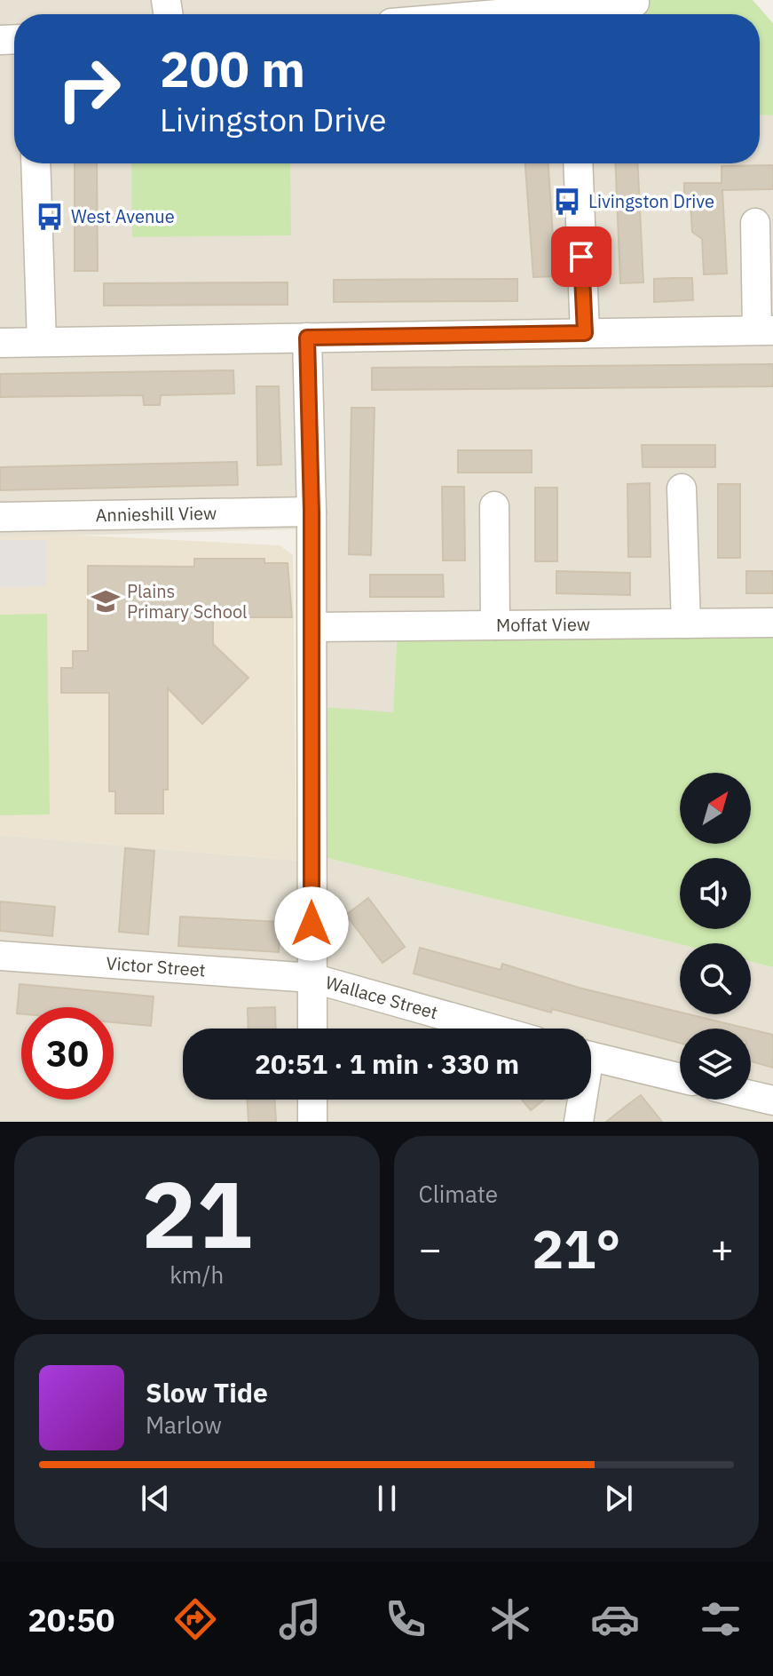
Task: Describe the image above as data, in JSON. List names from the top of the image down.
{
  "streets": {
    "street": [
      "Annieshill View",
      "Moffat View",
      "Victor Street",
      "Wallace Street"
    ]
  },
  "crossings": [
    ["Victor Street", "Wallace Street"]
  ],
  "places": {
    "bus stop": ["Livingston Drive", "West Avenue"],
    "school or university": ["Plains Primary School"]
  },
  "north": "top right",
  "page": {
    "turn": ["200 m", "Livingston Drive"],
    "limit": "30",
    "trip": "20:51 · 1 min · 330 m",
    "tile": [
      ["21", "km/h"],
      "Climate"
    ],
    "heat": ["−", "21°", "+"],
    "song": ["Slow Tide", "Marlow"],
    "tabs": "20:50"
  }
}
